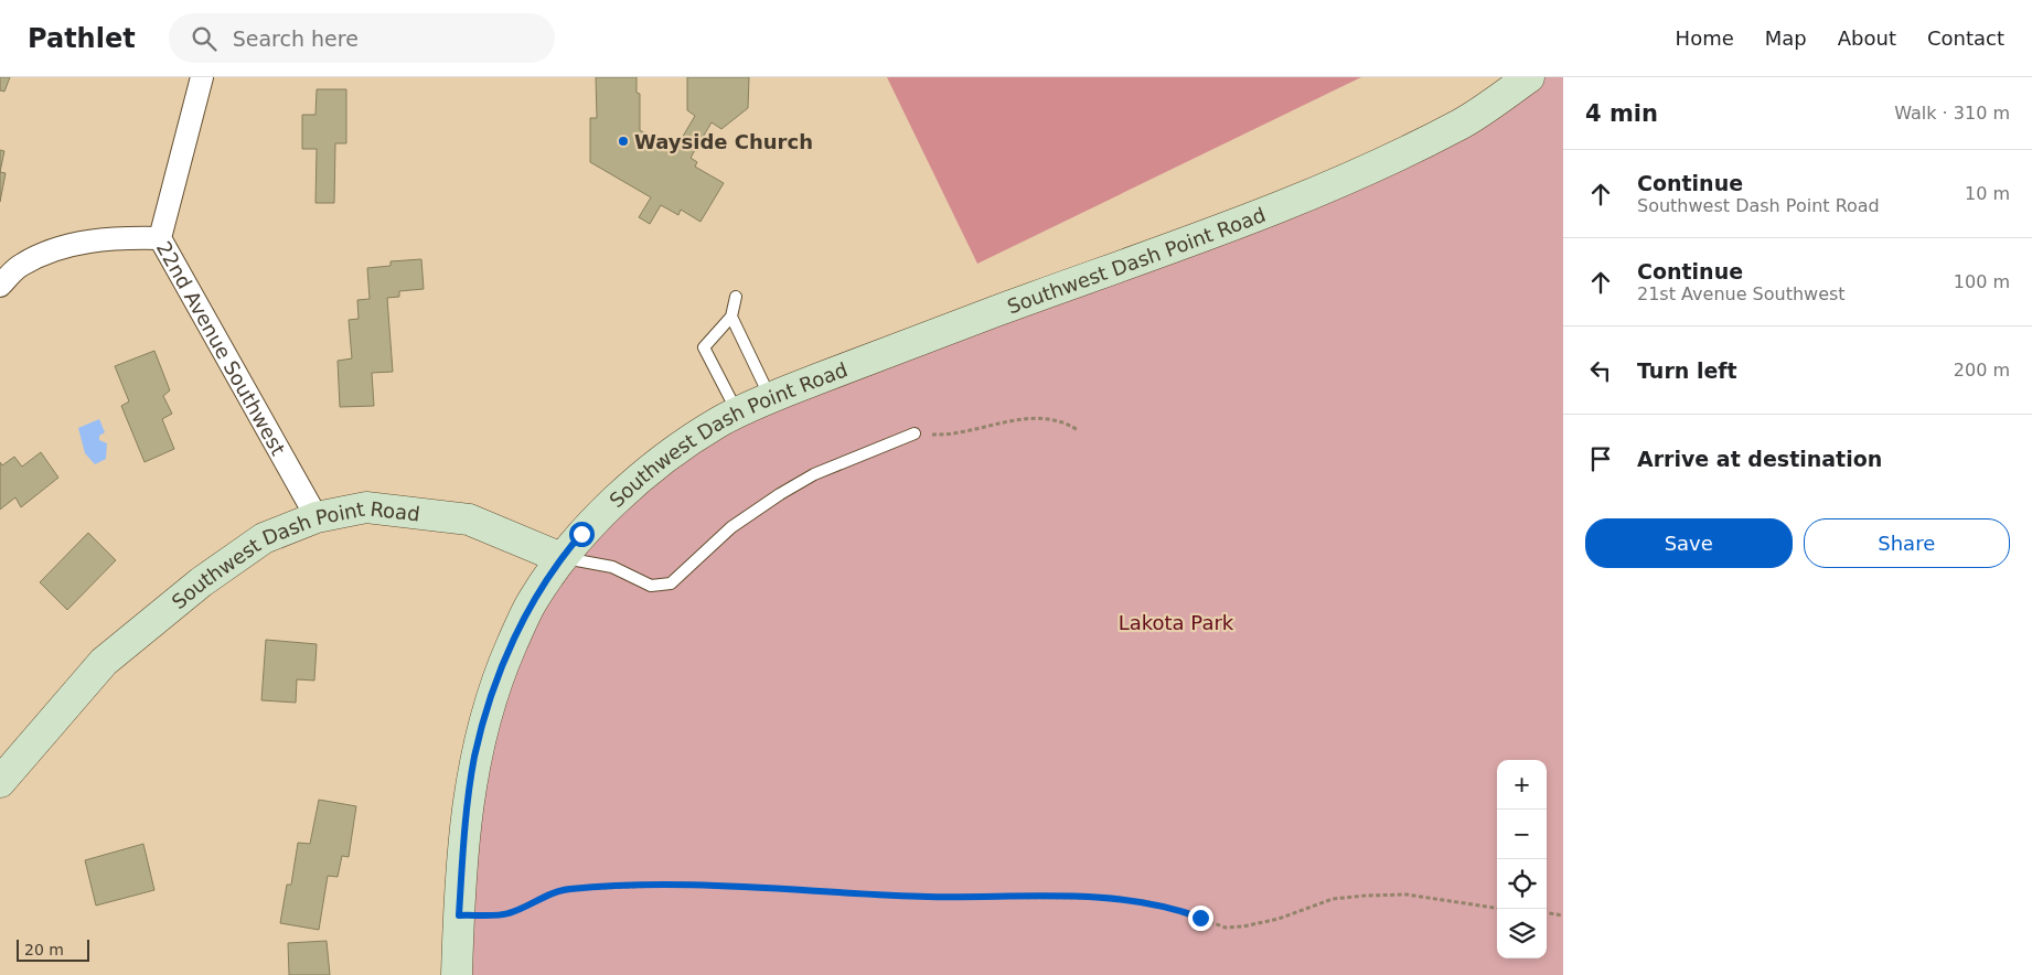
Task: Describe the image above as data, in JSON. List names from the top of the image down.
{
  "streets": {
    "main road": ["Southwest Dash Point Road"],
    "street": ["22nd Avenue Southwest"]
  },
  "crossings": [
    ["Southwest Dash Point Road", "22nd Avenue Southwest"]
  ],
  "parks": ["Lakota Park"],
  "places": ["Wayside Church"],
  "scale_bar": "20 m",
  "page": {
    "header": "Pathlet",
    "search": "Search here",
    "nav": [
      "Home",
      "Map",
      "About",
      "Contact"
    ],
    "heading": ["4 min", "Walk · 310 m"],
    "list": [
      ["Continue", "Southwest Dash Point Road", "10 m"],
      ["Continue", "21st Avenue Southwest", "100 m"],
      ["Turn left", "200 m"],
      "Arrive at destination"
    ],
    "buttons": ["Save", "Share"],
    "map_buttons": ["+", "−"],
    "scale": "20 m"
  }
}
